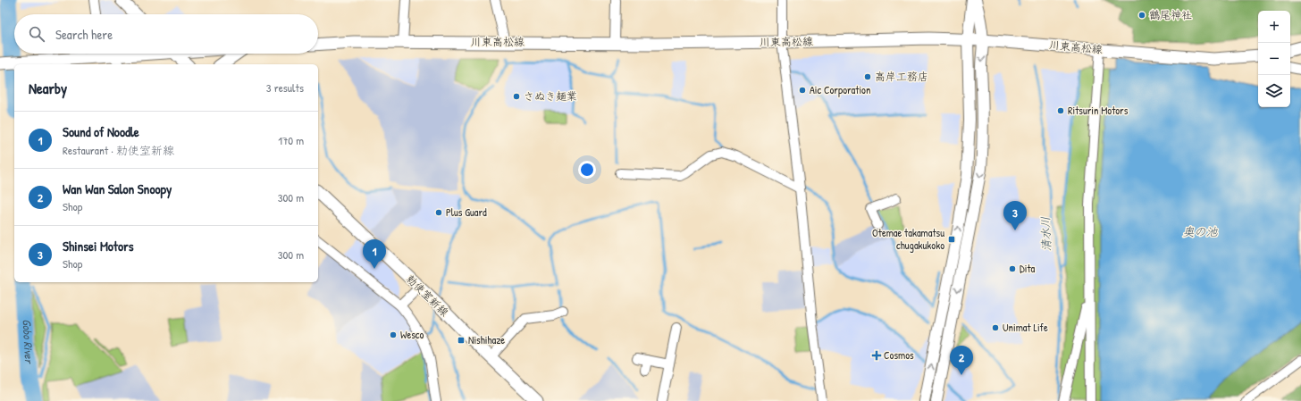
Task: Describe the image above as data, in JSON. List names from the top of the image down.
{
  "streets": {
    "main road": ["川東高松線", "勅使室新線"]
  },
  "water": ["奥の池", "清水川", "Gobo River"],
  "places": {
    "other": [
      "鶴尾神社",
      "高岸工務店",
      "Aic Corporation",
      "さぬき麺業",
      "Ritsurin Motors",
      "Plus Guard",
      "Dita",
      "Unimat Life",
      "Wesco"
    ],
    "transit": ["Otemae takamatsu chugakukoko", "Nishihaze"],
    "health": ["Cosmos"]
  },
  "page": {
    "map_buttons": ["+", "−"],
    "search": "Search here",
    "heading": ["Nearby", "3 results"],
    "list": [
      {
        "mark": "1",
        "name": "Sound of Noodle",
        "note": "Restaurant · 勅使室新線",
        "value": "170 m"
      },
      {
        "mark": "2",
        "name": "Wan Wan Salon Snoopy",
        "note": "Shop",
        "value": "300 m"
      },
      {
        "mark": "3",
        "name": "Shinsei Motors",
        "note": "Shop",
        "value": "300 m"
      }
    ],
    "pins": ["3", "1", "2"]
  }
}
